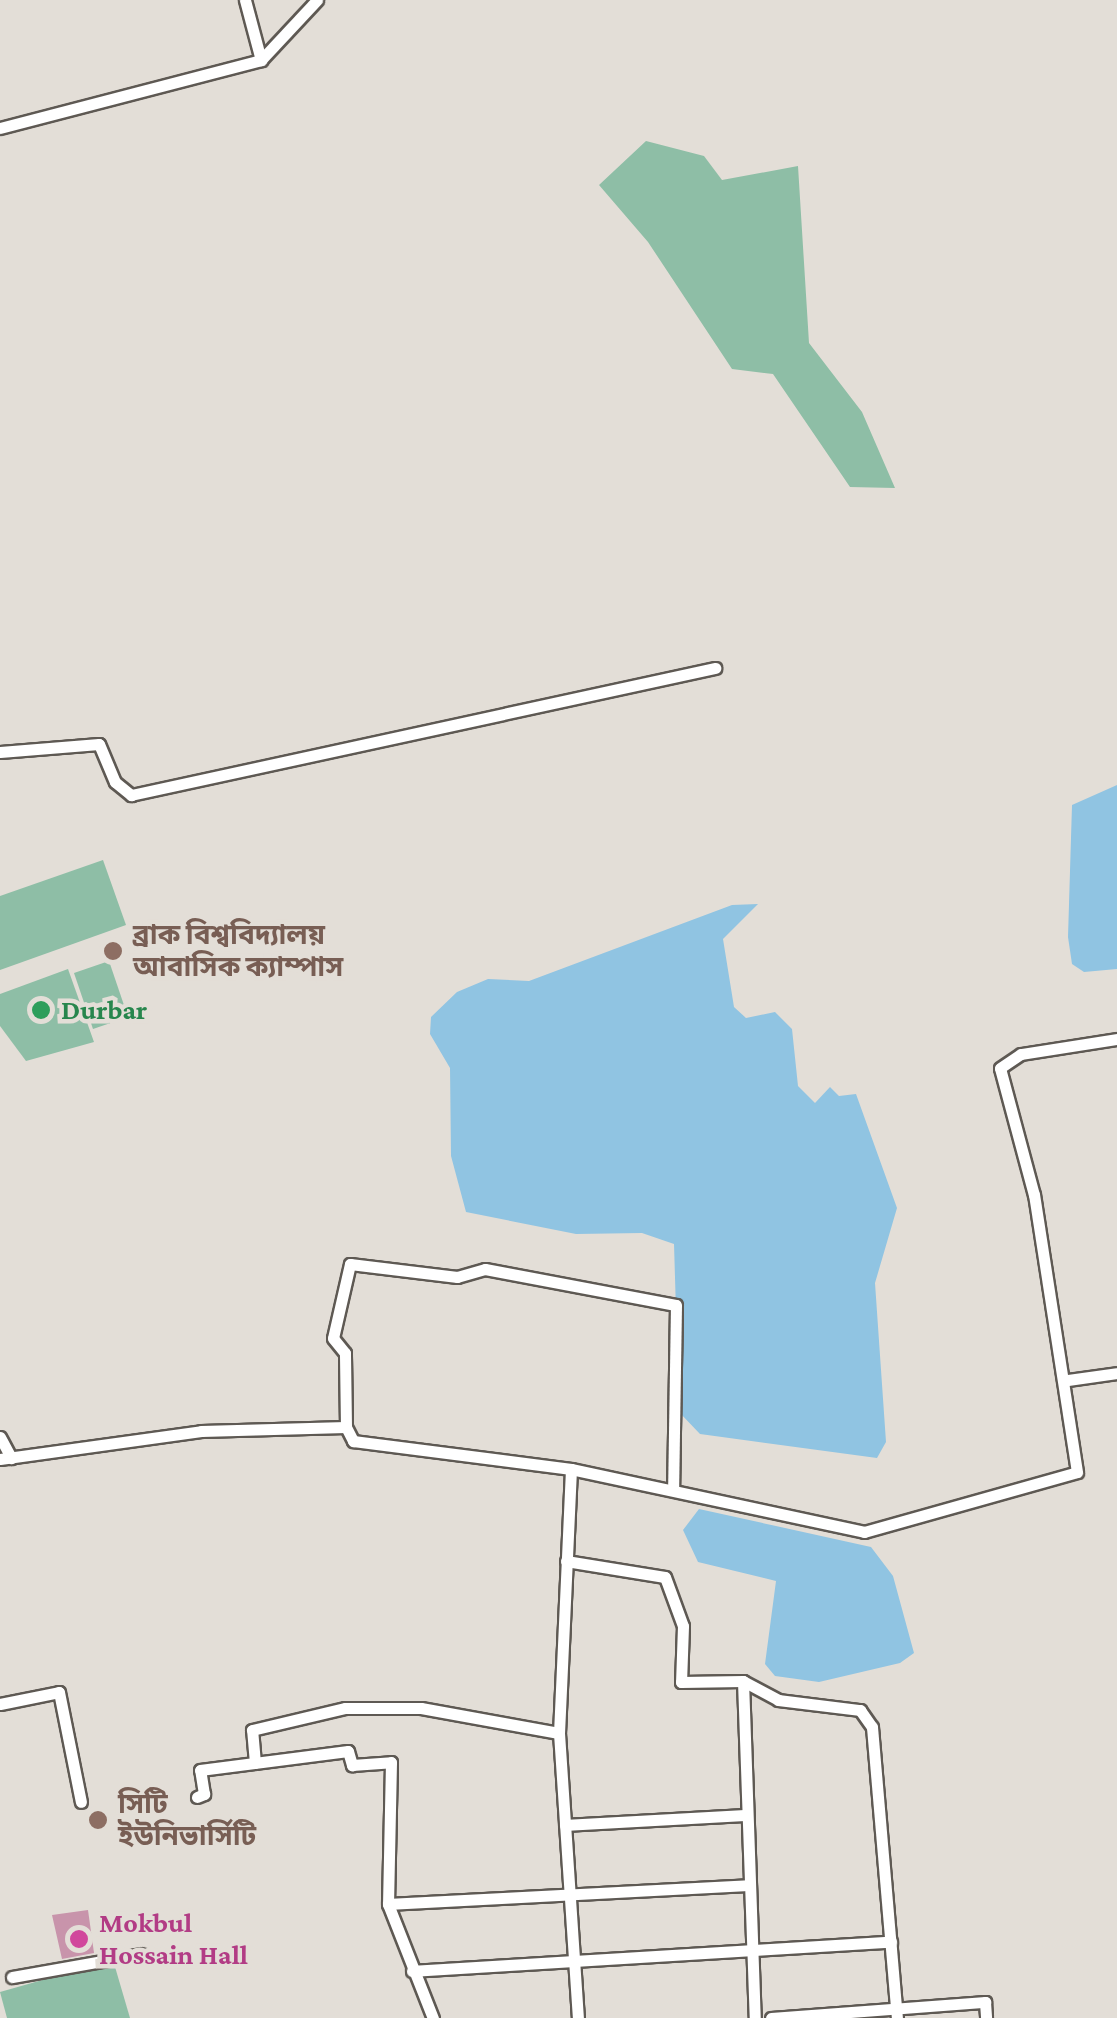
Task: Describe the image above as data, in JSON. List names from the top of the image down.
{
  "places": [
    "ব্রাক বিশ্ববিদ্যালয় আবাসিক ক্যাম্পাস",
    "Durbar",
    "সিটি ইউনিভার্সিটি",
    "Mokbul Hossain Hall"
  ]
}
